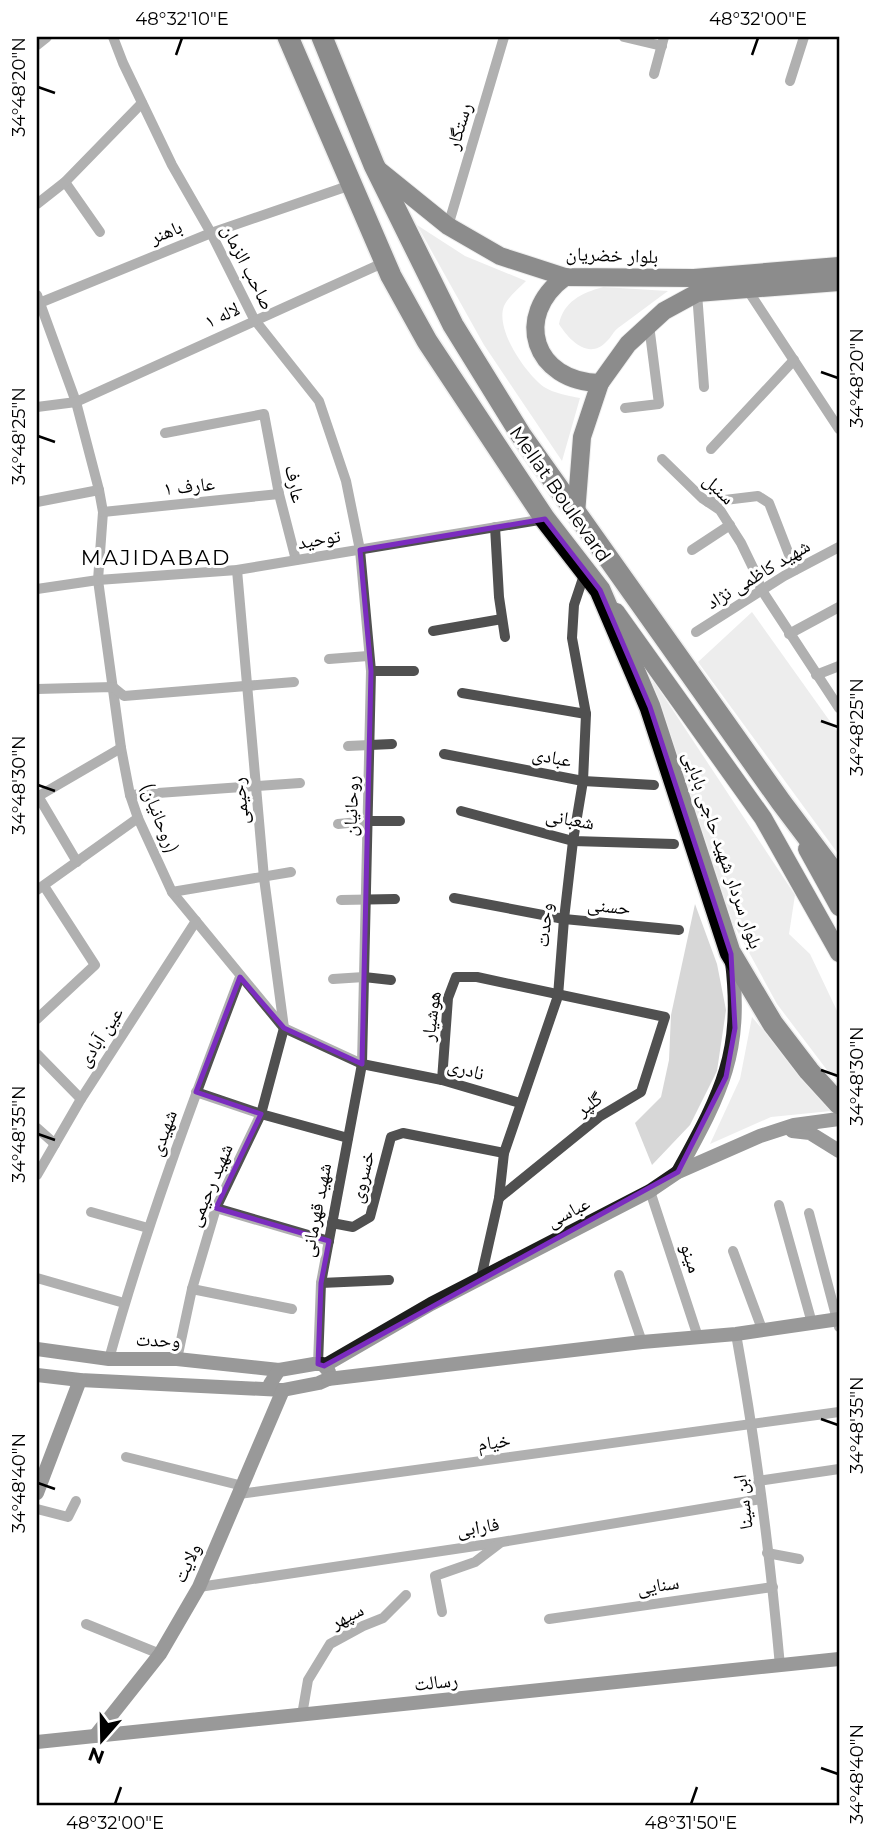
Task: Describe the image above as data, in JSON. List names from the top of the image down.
{
  "streets": {
    "highway": ["Mellat Boulevard", "بلوار سردار شهید حاجی بابایی"],
    "main road": ["بلوار خضریان"],
    "street": [
      "رستگار",
      "باهنر",
      "صاحب الزمان",
      "لاله ۱",
      "عارف",
      "عارف ۱",
      "سنبل",
      "توحید",
      "شهید کاظمی نژاد",
      "عبادی",
      "رحیمی",
      "روحانیان",
      "(روحانیان)",
      "شعبانی",
      "حسنی",
      "وحدت",
      "هوشیار",
      "عین آبادی",
      "نادری",
      "گلپر",
      "شهیدی",
      "خسروی",
      "شهید رحیمی",
      "شهید قهرمانی",
      "عباسی",
      "مینو",
      "خیام",
      "ابن سینا",
      "فارابی",
      "ولایت",
      "سنایی",
      "سپهر",
      "رسالت"
    ]
  },
  "crossings": [
    ["رستگار", "بلوار خضریان"],
    ["باهنر", "صاحب الزمان"],
    ["باهنر", "Mellat Boulevard"],
    ["باهنر", "(روحانیان)"],
    ["بلوار خضریان", "Mellat Boulevard"],
    ["صاحب الزمان", "لاله ۱"],
    ["صاحب الزمان", "توحید"],
    ["صاحب الزمان", "روحانیان"],
    ["لاله ۱", "Mellat Boulevard"],
    ["لاله ۱", "(روحانیان)"],
    ["عارف", "عارف ۱"],
    ["عارف", "توحید"],
    ["عارف ۱", "(روحانیان)"],
    ["سنبل", "شهید کاظمی نژاد"],
    ["Mellat Boulevard", "توحید"],
    ["Mellat Boulevard", "بلوار سردار شهید حاجی بابایی"],
    ["Mellat Boulevard", "وحدت"],
    ["توحید", "رحیمی"],
    ["توحید", "روحانیان"],
    ["توحید", "(روحانیان)"],
    ["عبادی", "وحدت"],
    ["رحیمی", "(روحانیان)"],
    ["رحیمی", "نادری"],
    ["رحیمی", "شهید رحیمی"],
    ["روحانیان", "نادری"],
    ["روحانیان", "شهید قهرمانی"],
    ["(روحانیان)", "عین آبادی"],
    ["(روحانیان)", "نادری"],
    ["(روحانیان)", "شهیدی"],
    ["(روحانیان)", "شهید رحیمی"],
    ["شعبانی", "وحدت"],
    ["حسنی", "وحدت"],
    ["وحدت", "هوشیار"],
    ["وحدت", "نادری"],
    ["وحدت", "گلپر"],
    ["وحدت", "شهیدی"],
    ["وحدت", "خسروی"],
    ["وحدت", "شهید رحیمی"],
    ["وحدت", "شهید قهرمانی"],
    ["وحدت", "عباسی"],
    ["وحدت", "ولایت"],
    ["هوشیار", "نادری"],
    ["هوشیار", "گلپر"],
    ["نادری", "شهید رحیمی"],
    ["نادری", "شهید قهرمانی"],
    ["خسروی", "شهید قهرمانی"],
    ["شهید قهرمانی", "عباسی"],
    ["عباسی", "مینو"],
    ["خیام", "ابن سینا"],
    ["خیام", "ولایت"],
    ["ابن سینا", "فارابی"],
    ["ابن سینا", "سنایی"],
    ["ابن سینا", "رسالت"],
    ["فارابی", "ولایت"],
    ["ولایت", "رسالت"],
    ["سپهر", "رسالت"]
  ],
  "districts": ["MAJIDABAD"],
  "north": "bottom",
  "coordinates": [
    "48°32'10\"E",
    "48°32'00\"E",
    "34°48'20\"N",
    "34°48'25\"N",
    "34°48'30\"N",
    "34°48'35\"N",
    "34°48'40\"N",
    "48°31'50\"E"
  ]
}
